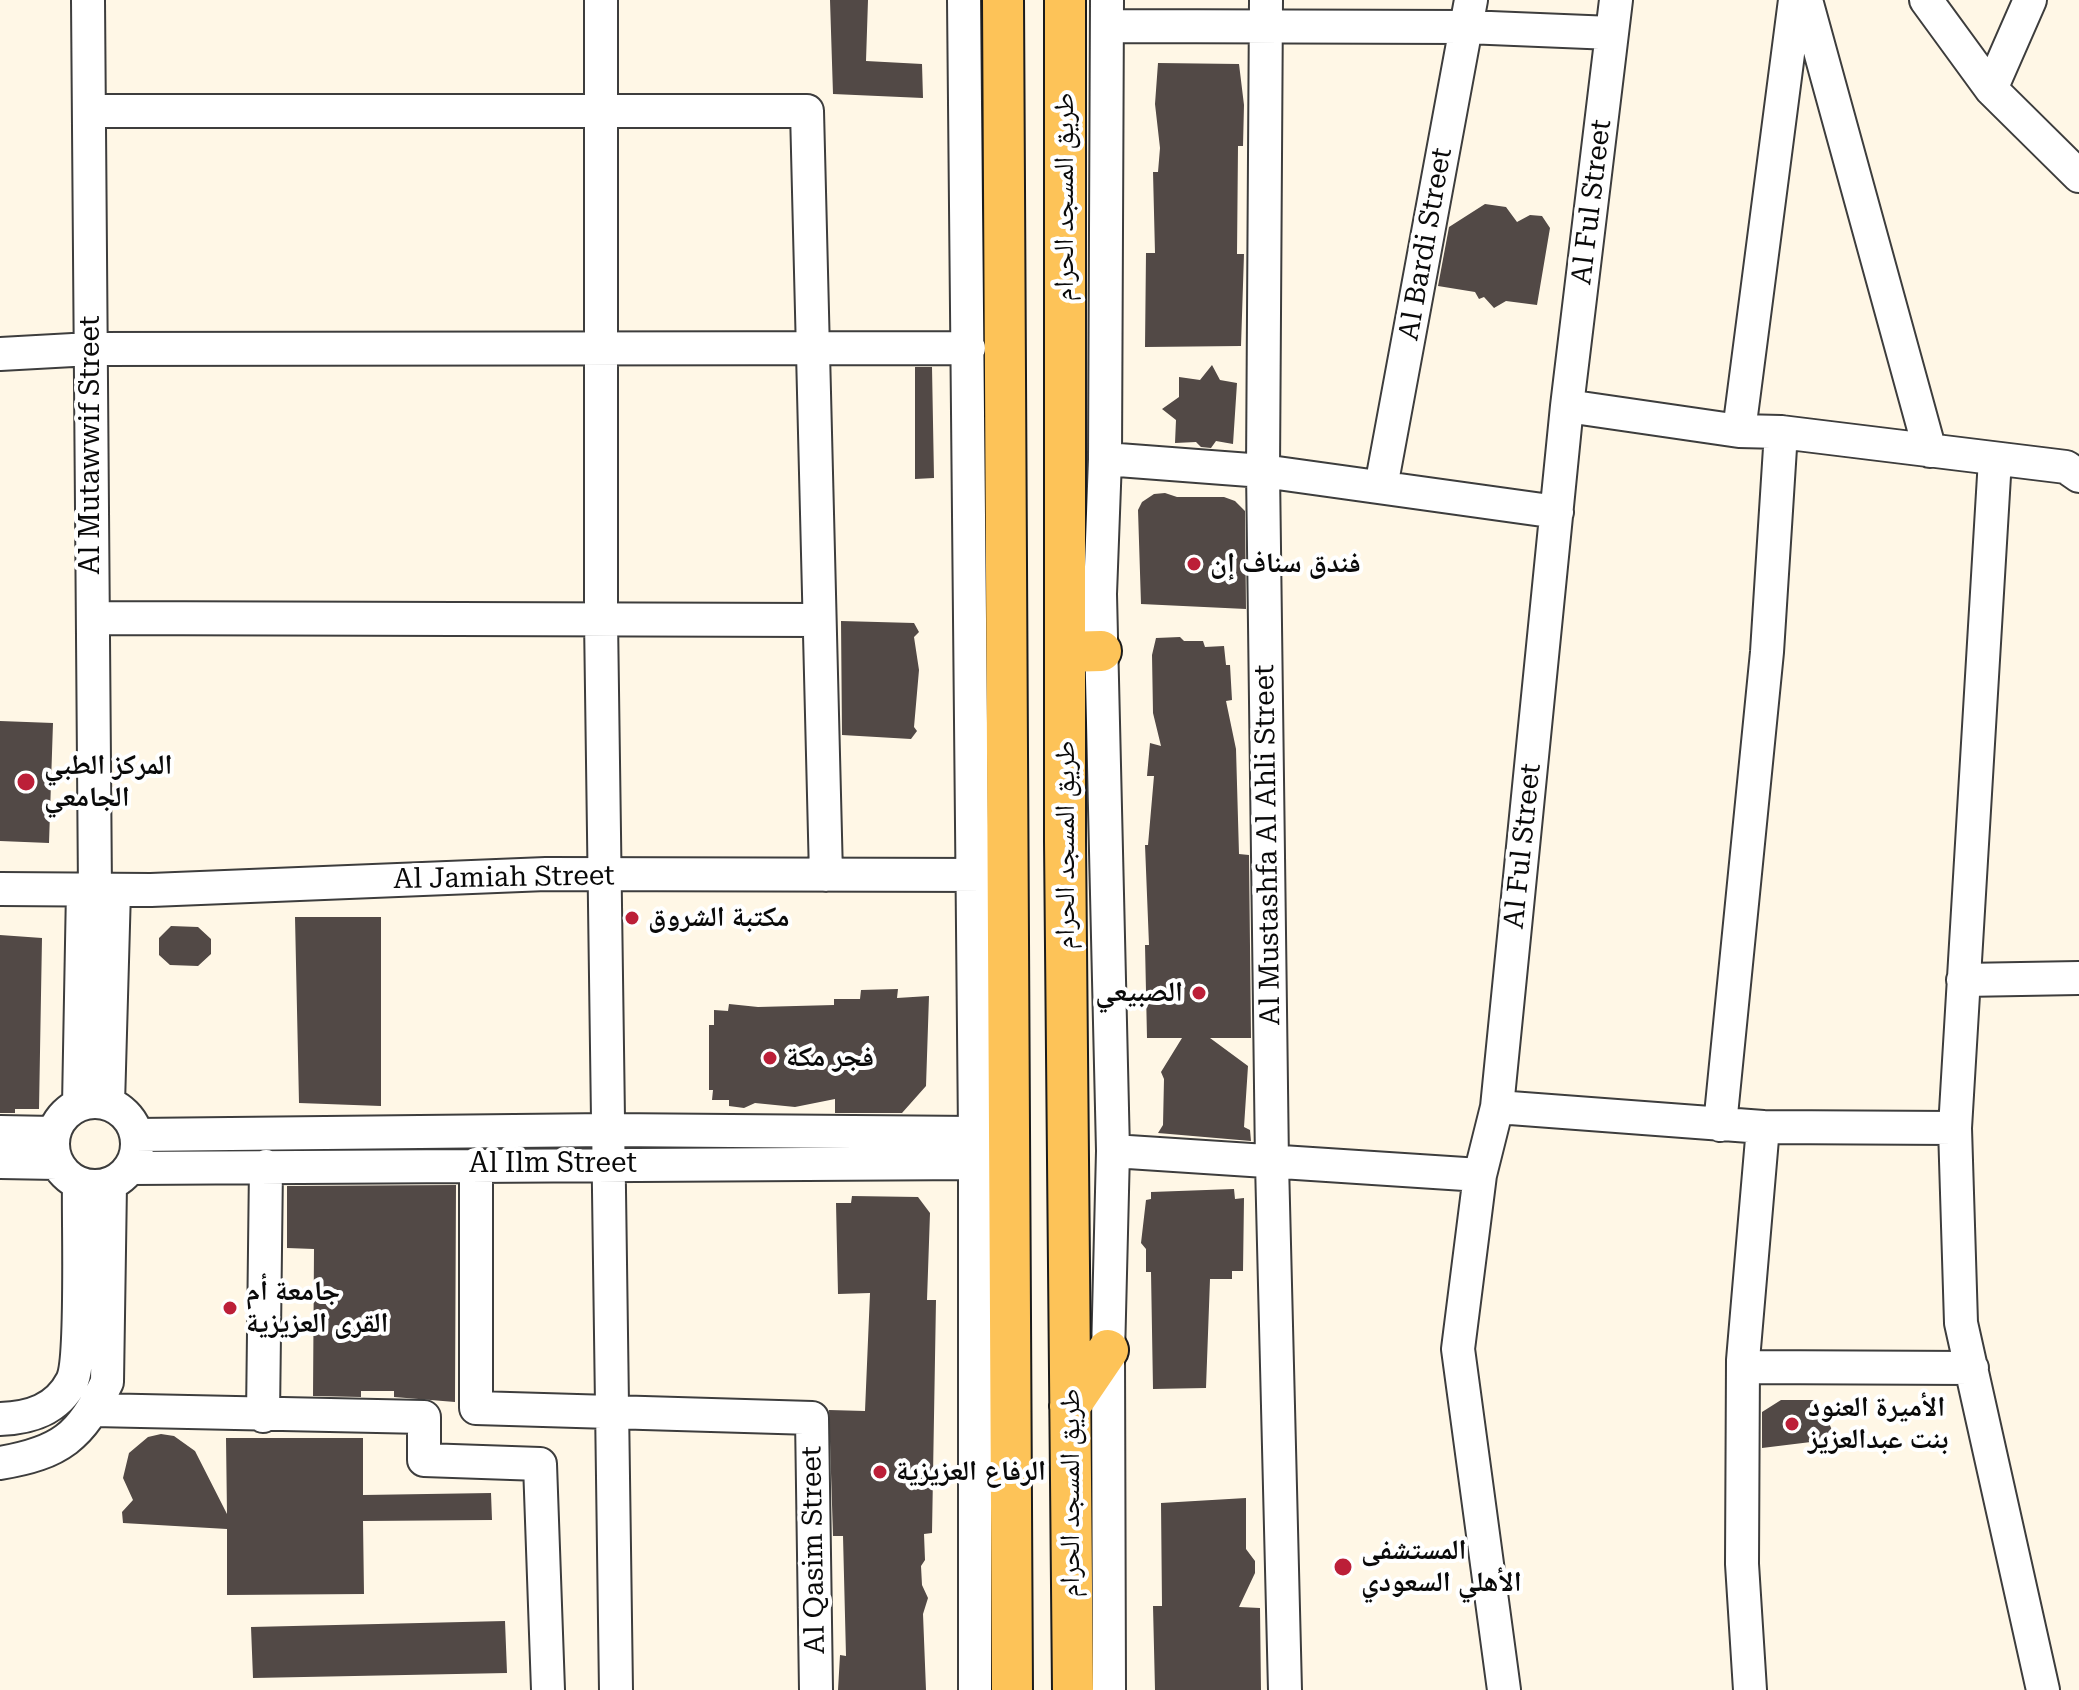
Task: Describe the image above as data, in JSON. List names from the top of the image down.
{
  "streets": {
    "main road": ["طريق المسجد الحرام"],
    "street": [
      "Al Ful Street",
      "Al Bardi Street",
      "Al Mutawwif Street",
      "Al Mustashfa Al Ahli Street",
      "Al Jamiah Street",
      "Al Ilm Street",
      "Al Qasim Street"
    ]
  },
  "crossings": [
    ["طريق المسجد الحرام", "Al Jamiah Street"],
    ["Al Mutawwif Street", "Al Jamiah Street"]
  ],
  "places": [
    "فندق سناف إن",
    "المركز الطبي الجامعي",
    "مكتبة الشروق",
    "الصبيعي",
    "فجر مكة",
    "جامعة أم القرى العزيزية",
    "الأميرة العنود بنت عبدالعزيز",
    "الرفاع العزيزية",
    "المستشفى الأهلي السعودي"
  ]
}
